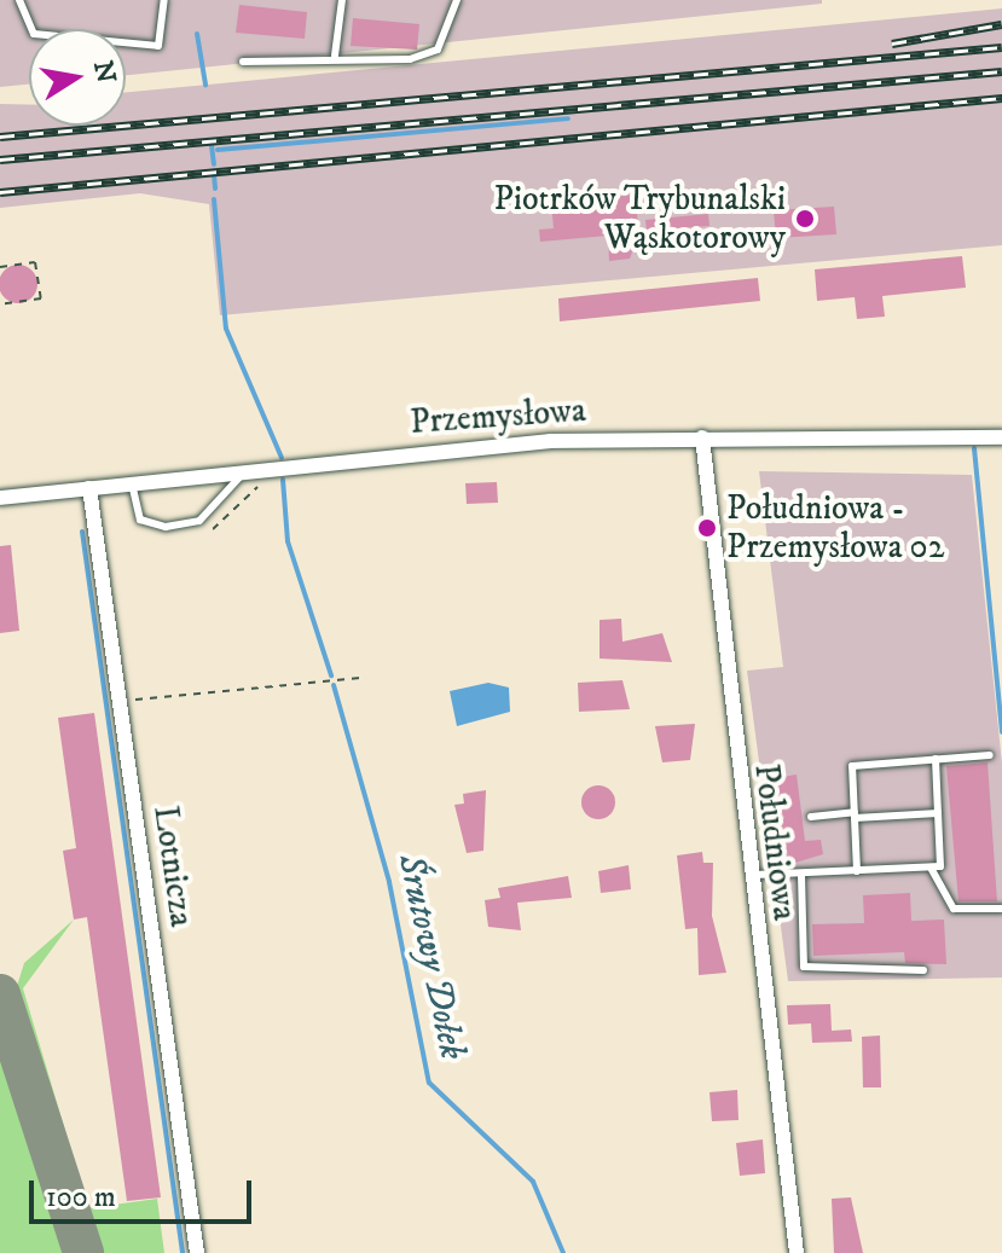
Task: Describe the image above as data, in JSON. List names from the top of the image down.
{
  "streets": {
    "street": ["Przemysłowa", "Południowa", "Lotnicza"]
  },
  "crossings": [
    ["Przemysłowa", "Południowa"],
    ["Przemysłowa", "Lotnicza"]
  ],
  "water": ["Śrutowy Dołek"],
  "places": ["Piotrków Trybunalski Wąskotorowy", "Południowa - Przemysłowa 02"],
  "scale_bar": "100 m",
  "north": "right"
}
